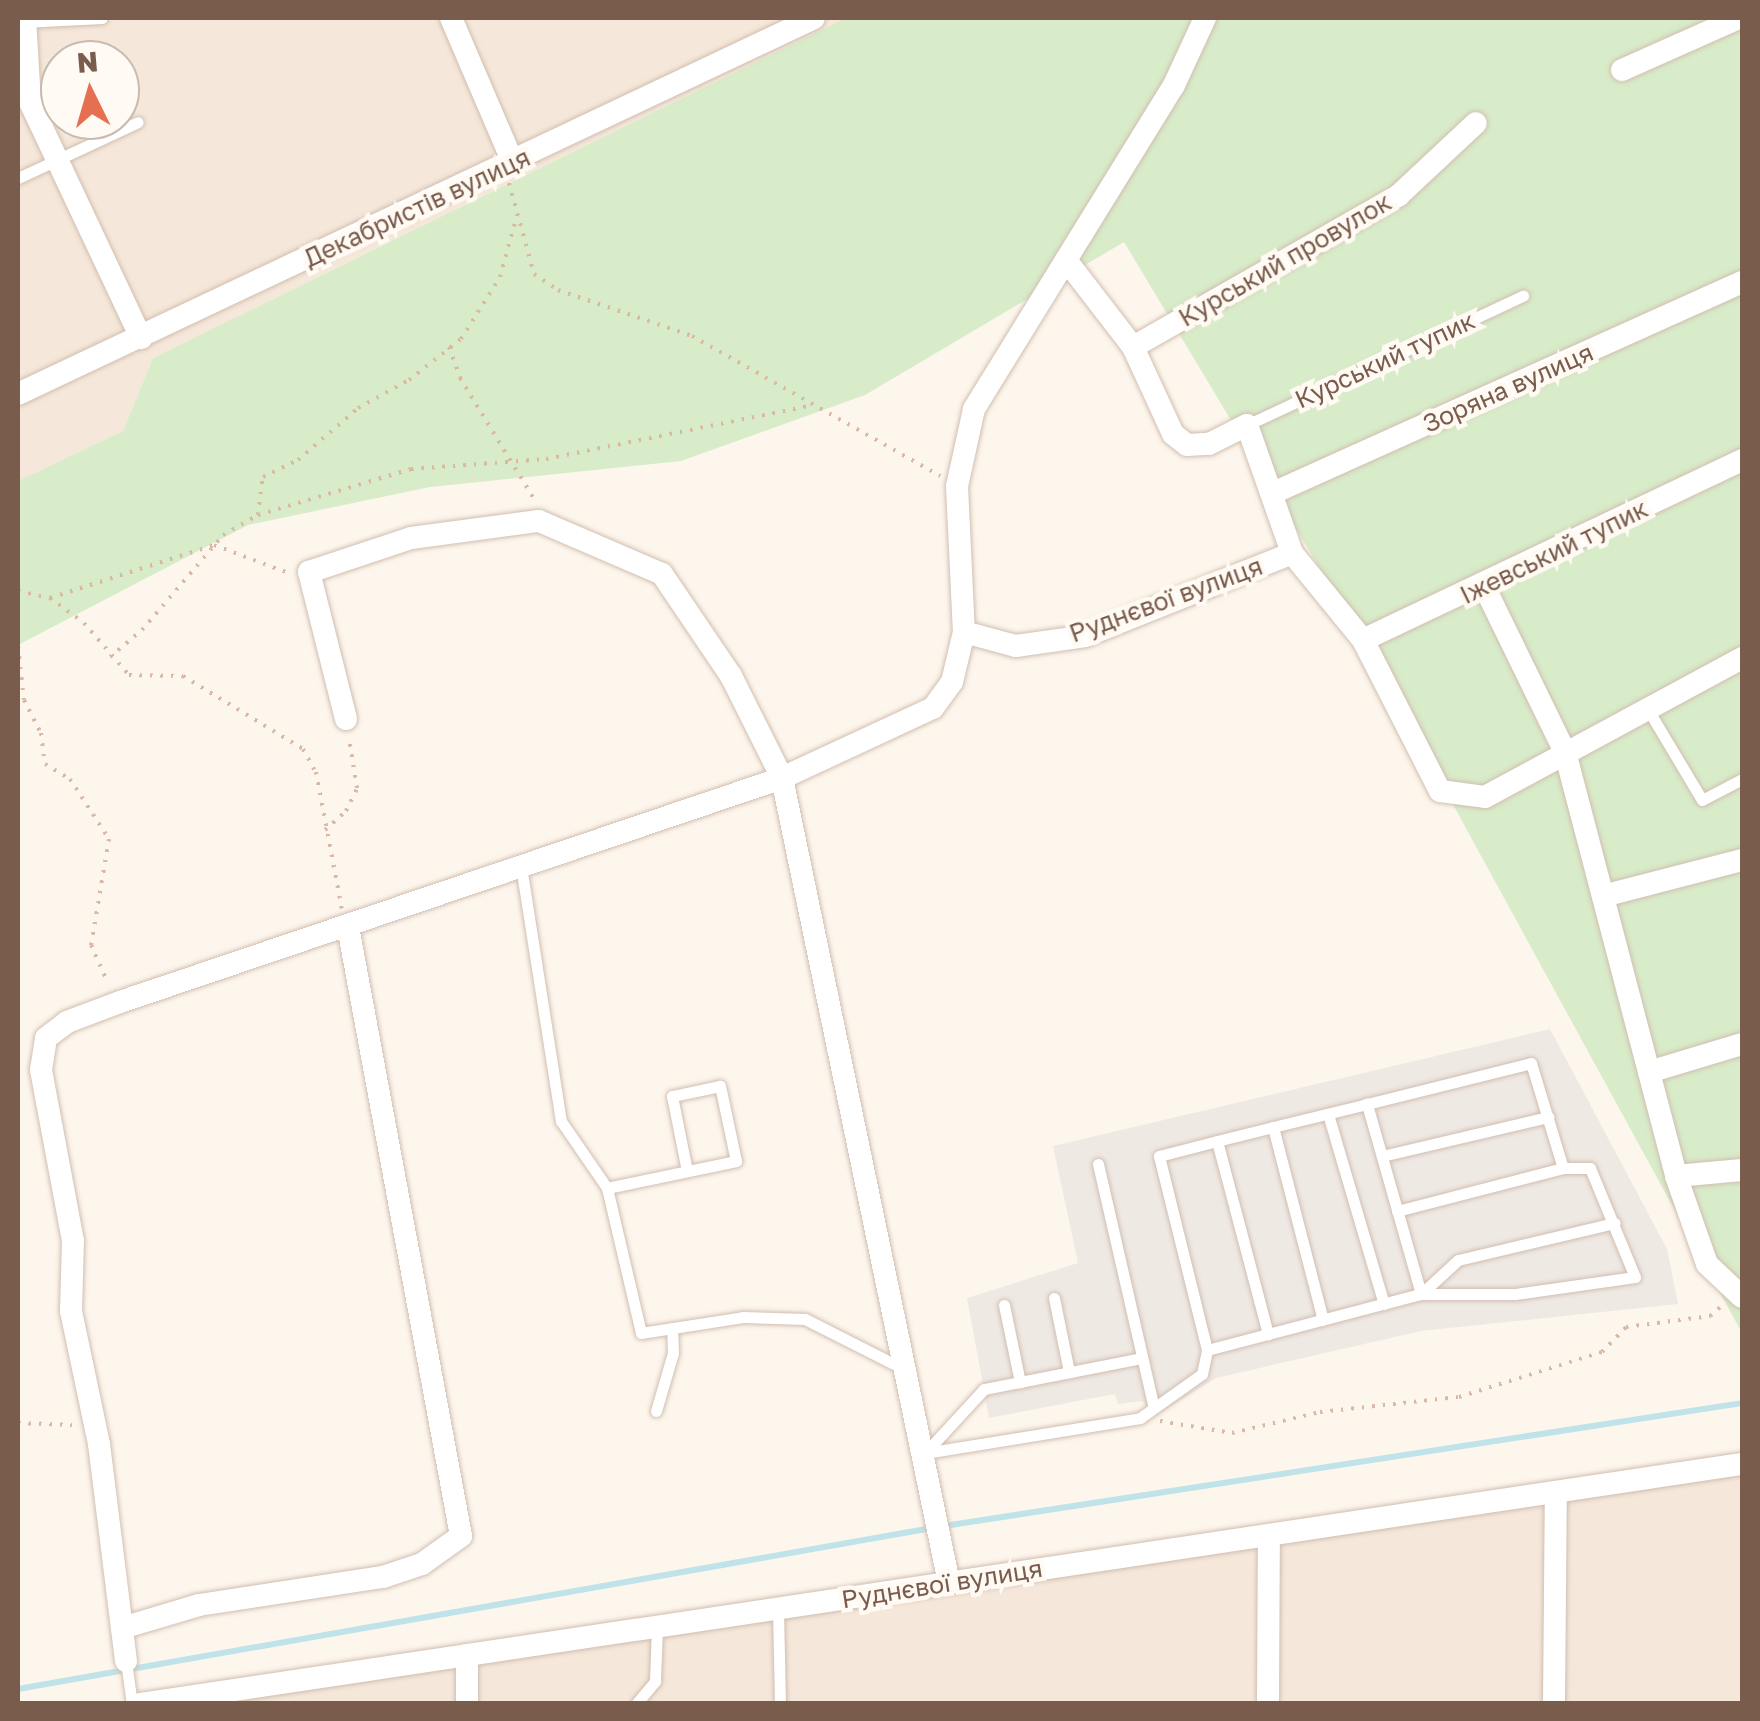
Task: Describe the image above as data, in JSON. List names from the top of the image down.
{
  "streets": {
    "street": [
      "Декабристів вулиця",
      "Курський провулок",
      "Зоряна вулиця",
      "Іжевський тупик",
      "Руднєвої вулиця"
    ],
    "lane": ["Курський тупик"]
  },
  "crossings": [
    ["Курський тупик", "Руднєвої вулиця"],
    ["Зоряна вулиця", "Руднєвої вулиця"],
    ["Іжевський тупик", "Руднєвої вулиця"]
  ],
  "north": "top"
}
